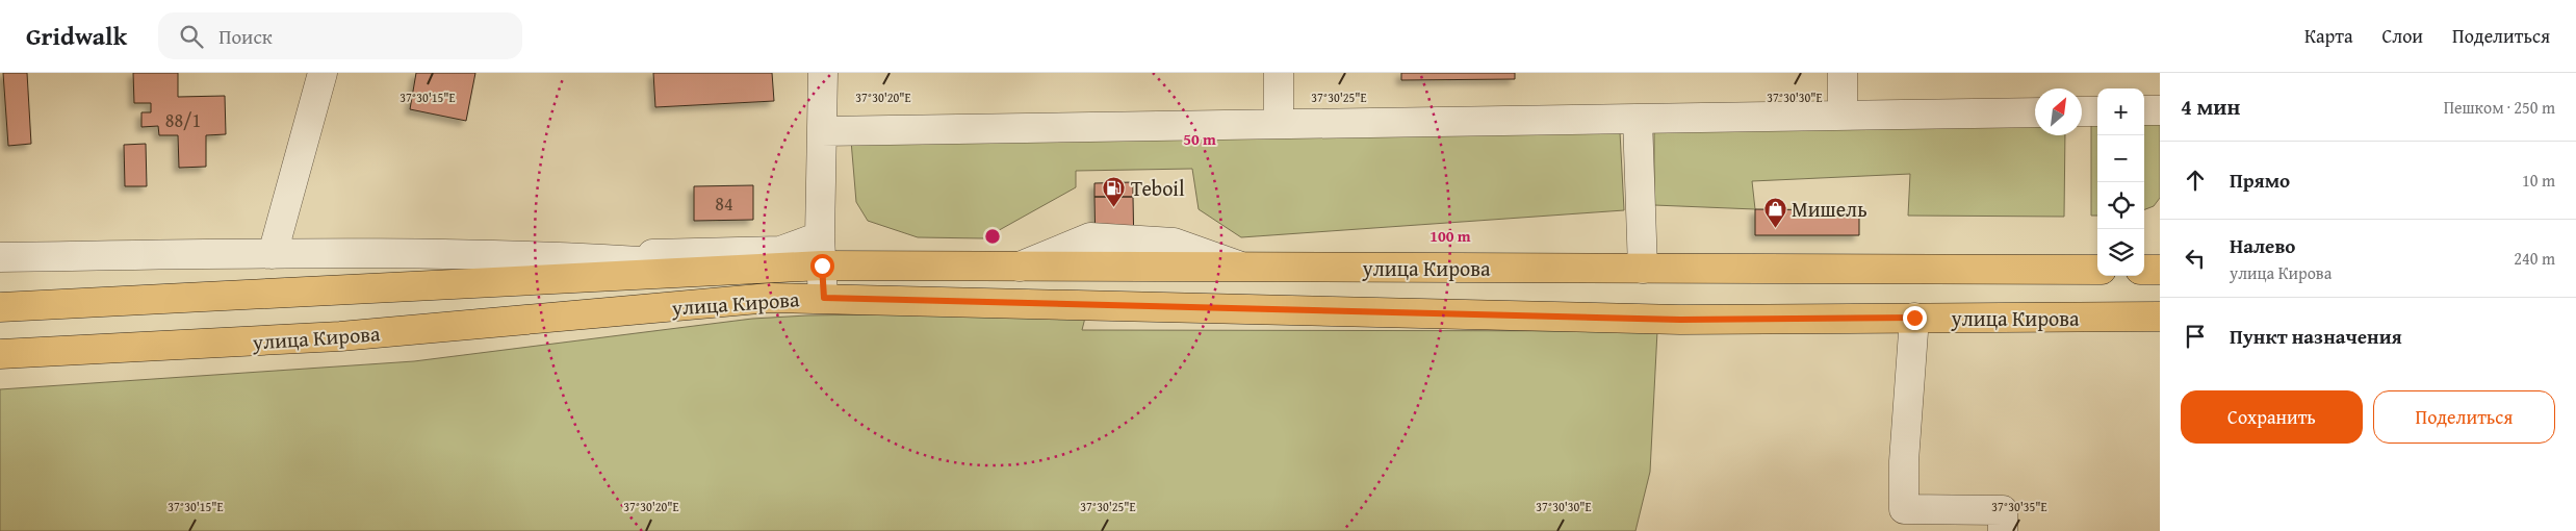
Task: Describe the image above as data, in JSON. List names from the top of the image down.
{
  "streets": {
    "main road": ["улица Кирова"]
  },
  "places": {
    "fuel station": ["Teboil"],
    "shop": ["Мишель"]
  },
  "house_numbers": ["88/1", "84"],
  "north": "top right",
  "page": {
    "header": "Gridwalk",
    "search": "Поиск",
    "nav": ["Карта", "Слои", "Поделиться"],
    "heading": ["4 мин", "Пешком · 250 m"],
    "map_buttons": ["+", "−"],
    "list": [
      ["Прямо", "10 m"],
      ["Налево", "улица Кирова", "240 m"],
      "Пункт назначения"
    ],
    "buttons": ["Сохранить", "Поделиться"]
  },
  "coordinates": [
    "37°30'15\"E",
    "37°30'20\"E",
    "37°30'25\"E",
    "37°30'30\"E",
    "37°30'35\"E"
  ],
  "rings": ["50 m", "100 m"]
}
